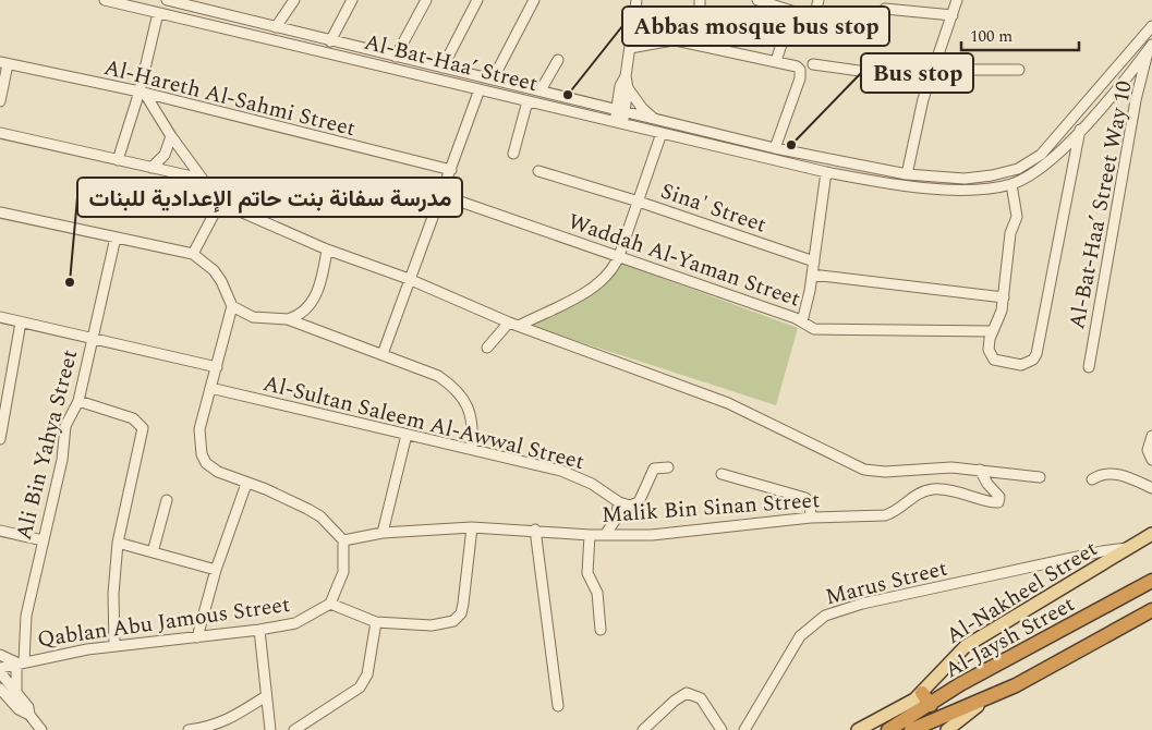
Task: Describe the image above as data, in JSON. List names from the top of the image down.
{
  "streets": {
    "highway": ["Al-Jaysh Street"],
    "main road": ["Al-Nakheel Street"],
    "street": [
      "Al-Bat-Haa’ Street",
      "Al-Hareth Al-Sahmi Street",
      "Al-Bat-Haa’ Street Way 10",
      "Sina' Street",
      "Waddah Al-Yaman Street",
      "Al-Sultan Saleem Al-Awwal Street",
      "Ali Bin Yahya Street",
      "Malik Bin Sinan Street",
      "Marus Street",
      "Qablan Abu Jamous Street"
    ]
  },
  "crossings": [
    ["Al-Bat-Haa’ Street", "Al-Bat-Haa’ Street Way 10"],
    ["Al-Bat-Haa’ Street", "Sina' Street"],
    ["Al-Bat-Haa’ Street", "Waddah Al-Yaman Street"],
    ["Sina' Street", "Waddah Al-Yaman Street"],
    ["Ali Bin Yahya Street", "Qablan Abu Jamous Street"],
    ["Marus Street", "Al-Nakheel Street"]
  ],
  "places": ["Abbas mosque bus stop", "Bus stop", "مدرسة سفانة بنت حاتم الإعدادية للبنات"],
  "scale_bar": "100 m"
}
